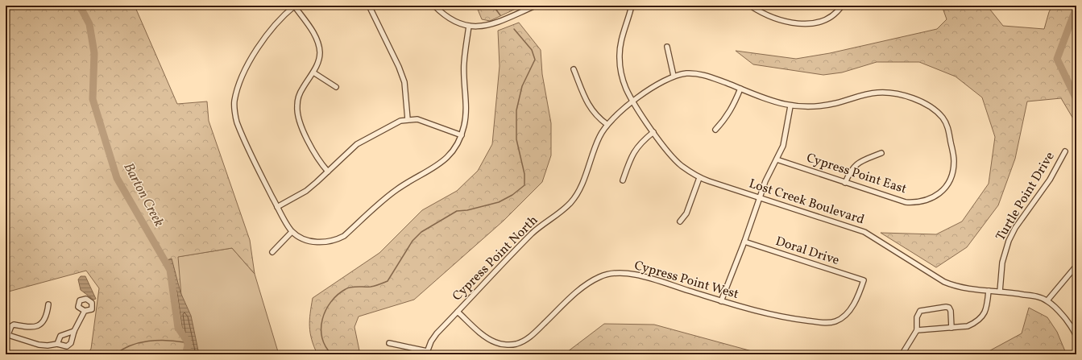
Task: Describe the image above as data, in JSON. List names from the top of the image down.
{
  "streets": {
    "street": [
      "Cypress Point East",
      "Turtle Point Drive",
      "Lost Creek Boulevard",
      "Doral Drive",
      "Cypress Point North",
      "Cypress Point West"
    ]
  },
  "crossings": [
    ["Cypress Point East", "Lost Creek Boulevard"],
    ["Cypress Point East", "Cypress Point North"],
    ["Turtle Point Drive", "Lost Creek Boulevard"],
    ["Lost Creek Boulevard", "Cypress Point North"],
    ["Doral Drive", "Cypress Point West"],
    ["Cypress Point North", "Cypress Point West"]
  ],
  "water": ["Barton Creek"]
}
